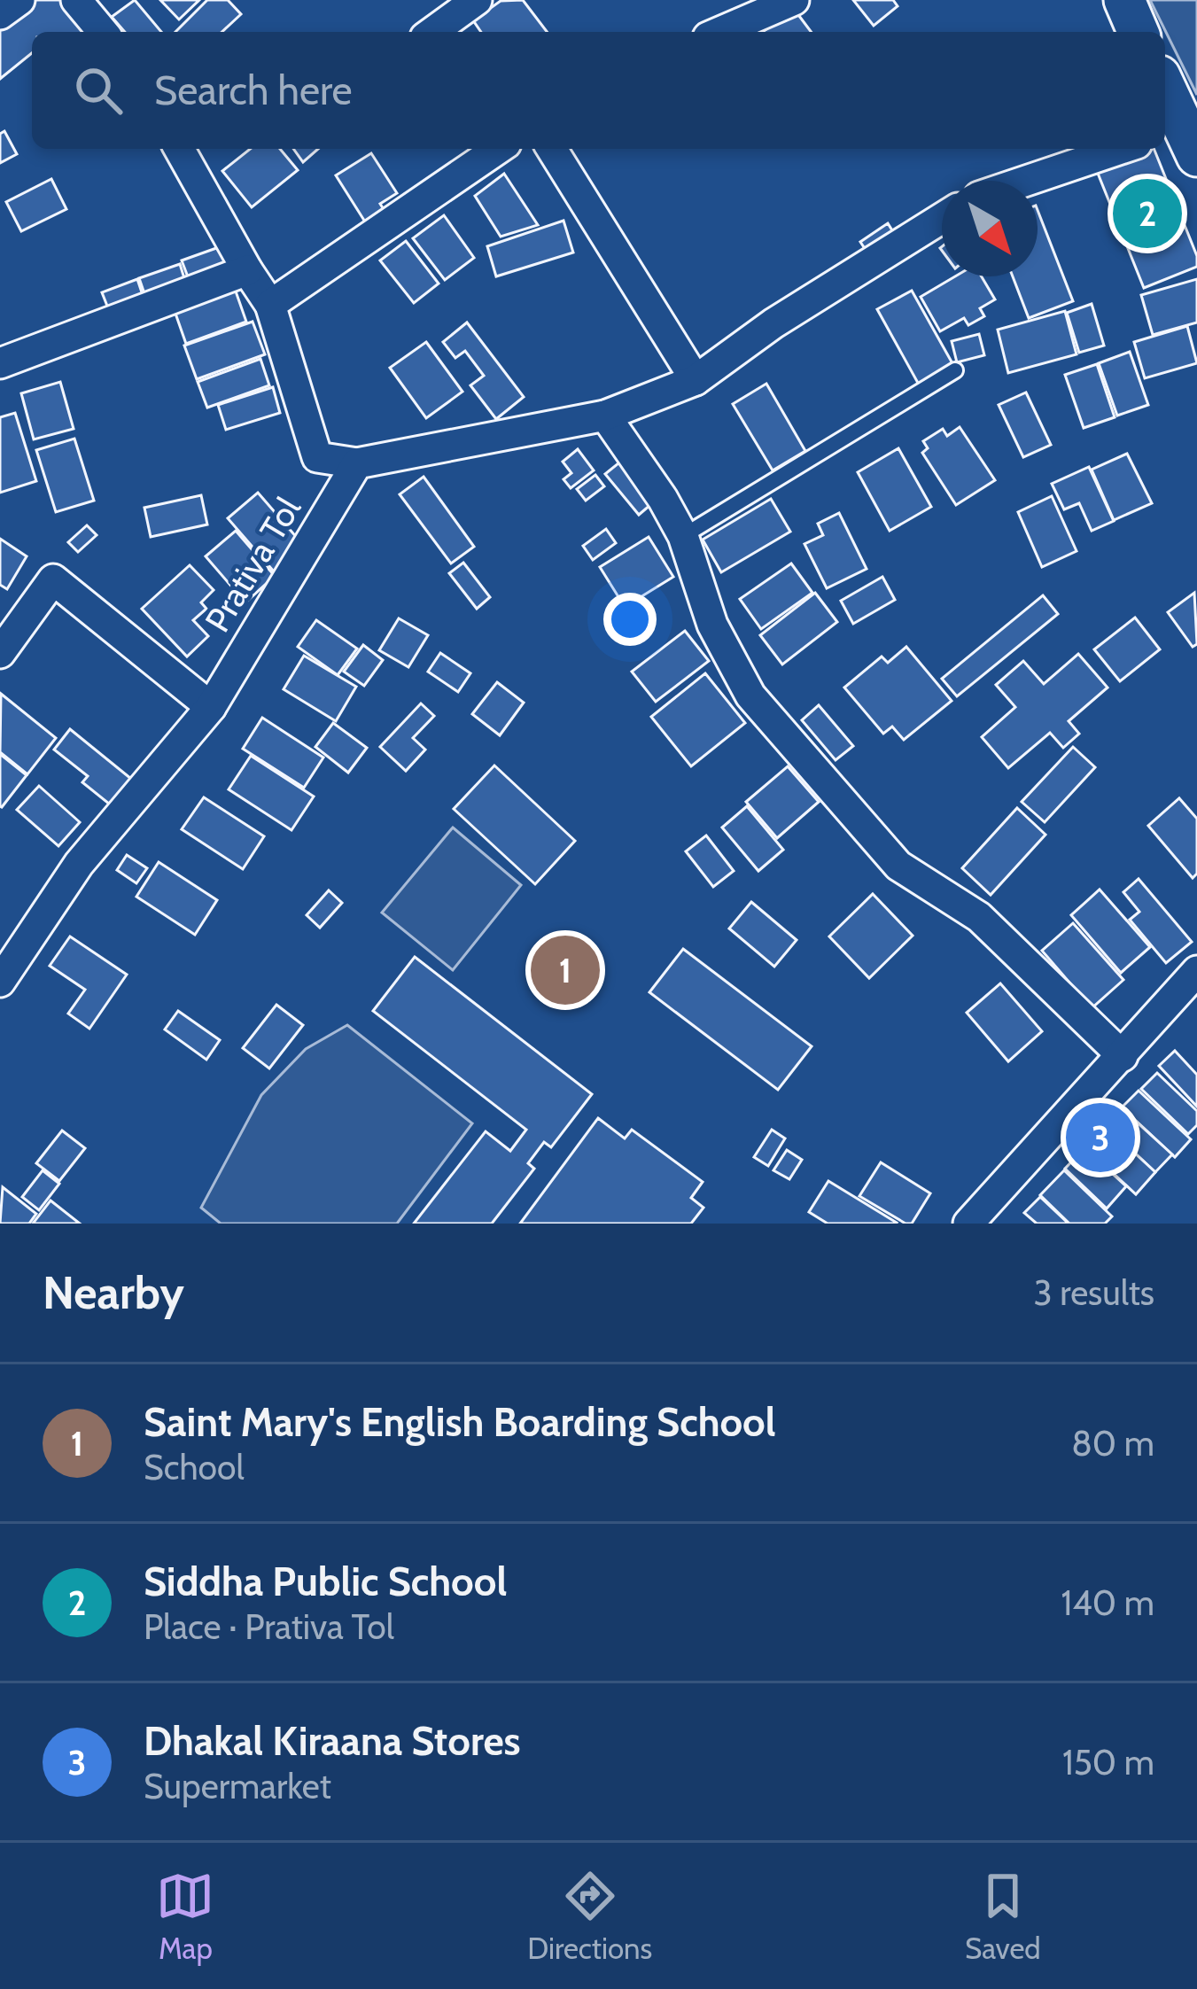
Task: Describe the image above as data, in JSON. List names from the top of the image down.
{
  "streets": {
    "street": ["Prativa Tol"]
  },
  "north": "bottom right",
  "page": {
    "search": "Search here",
    "pins": ["2", "1", "3"],
    "heading": ["Nearby", "3 results"],
    "list": [
      {
        "mark": "1",
        "name": "Saint Mary's English Boarding School",
        "note": "School",
        "value": "80 m"
      },
      {
        "mark": "2",
        "name": "Siddha Public School",
        "note": "Place · Prativa Tol",
        "value": "140 m"
      },
      {
        "mark": "3",
        "name": "Dhakal Kiraana Stores",
        "note": "Supermarket",
        "value": "150 m"
      }
    ],
    "nav": ["Map", "Directions", "Saved"]
  }
}
